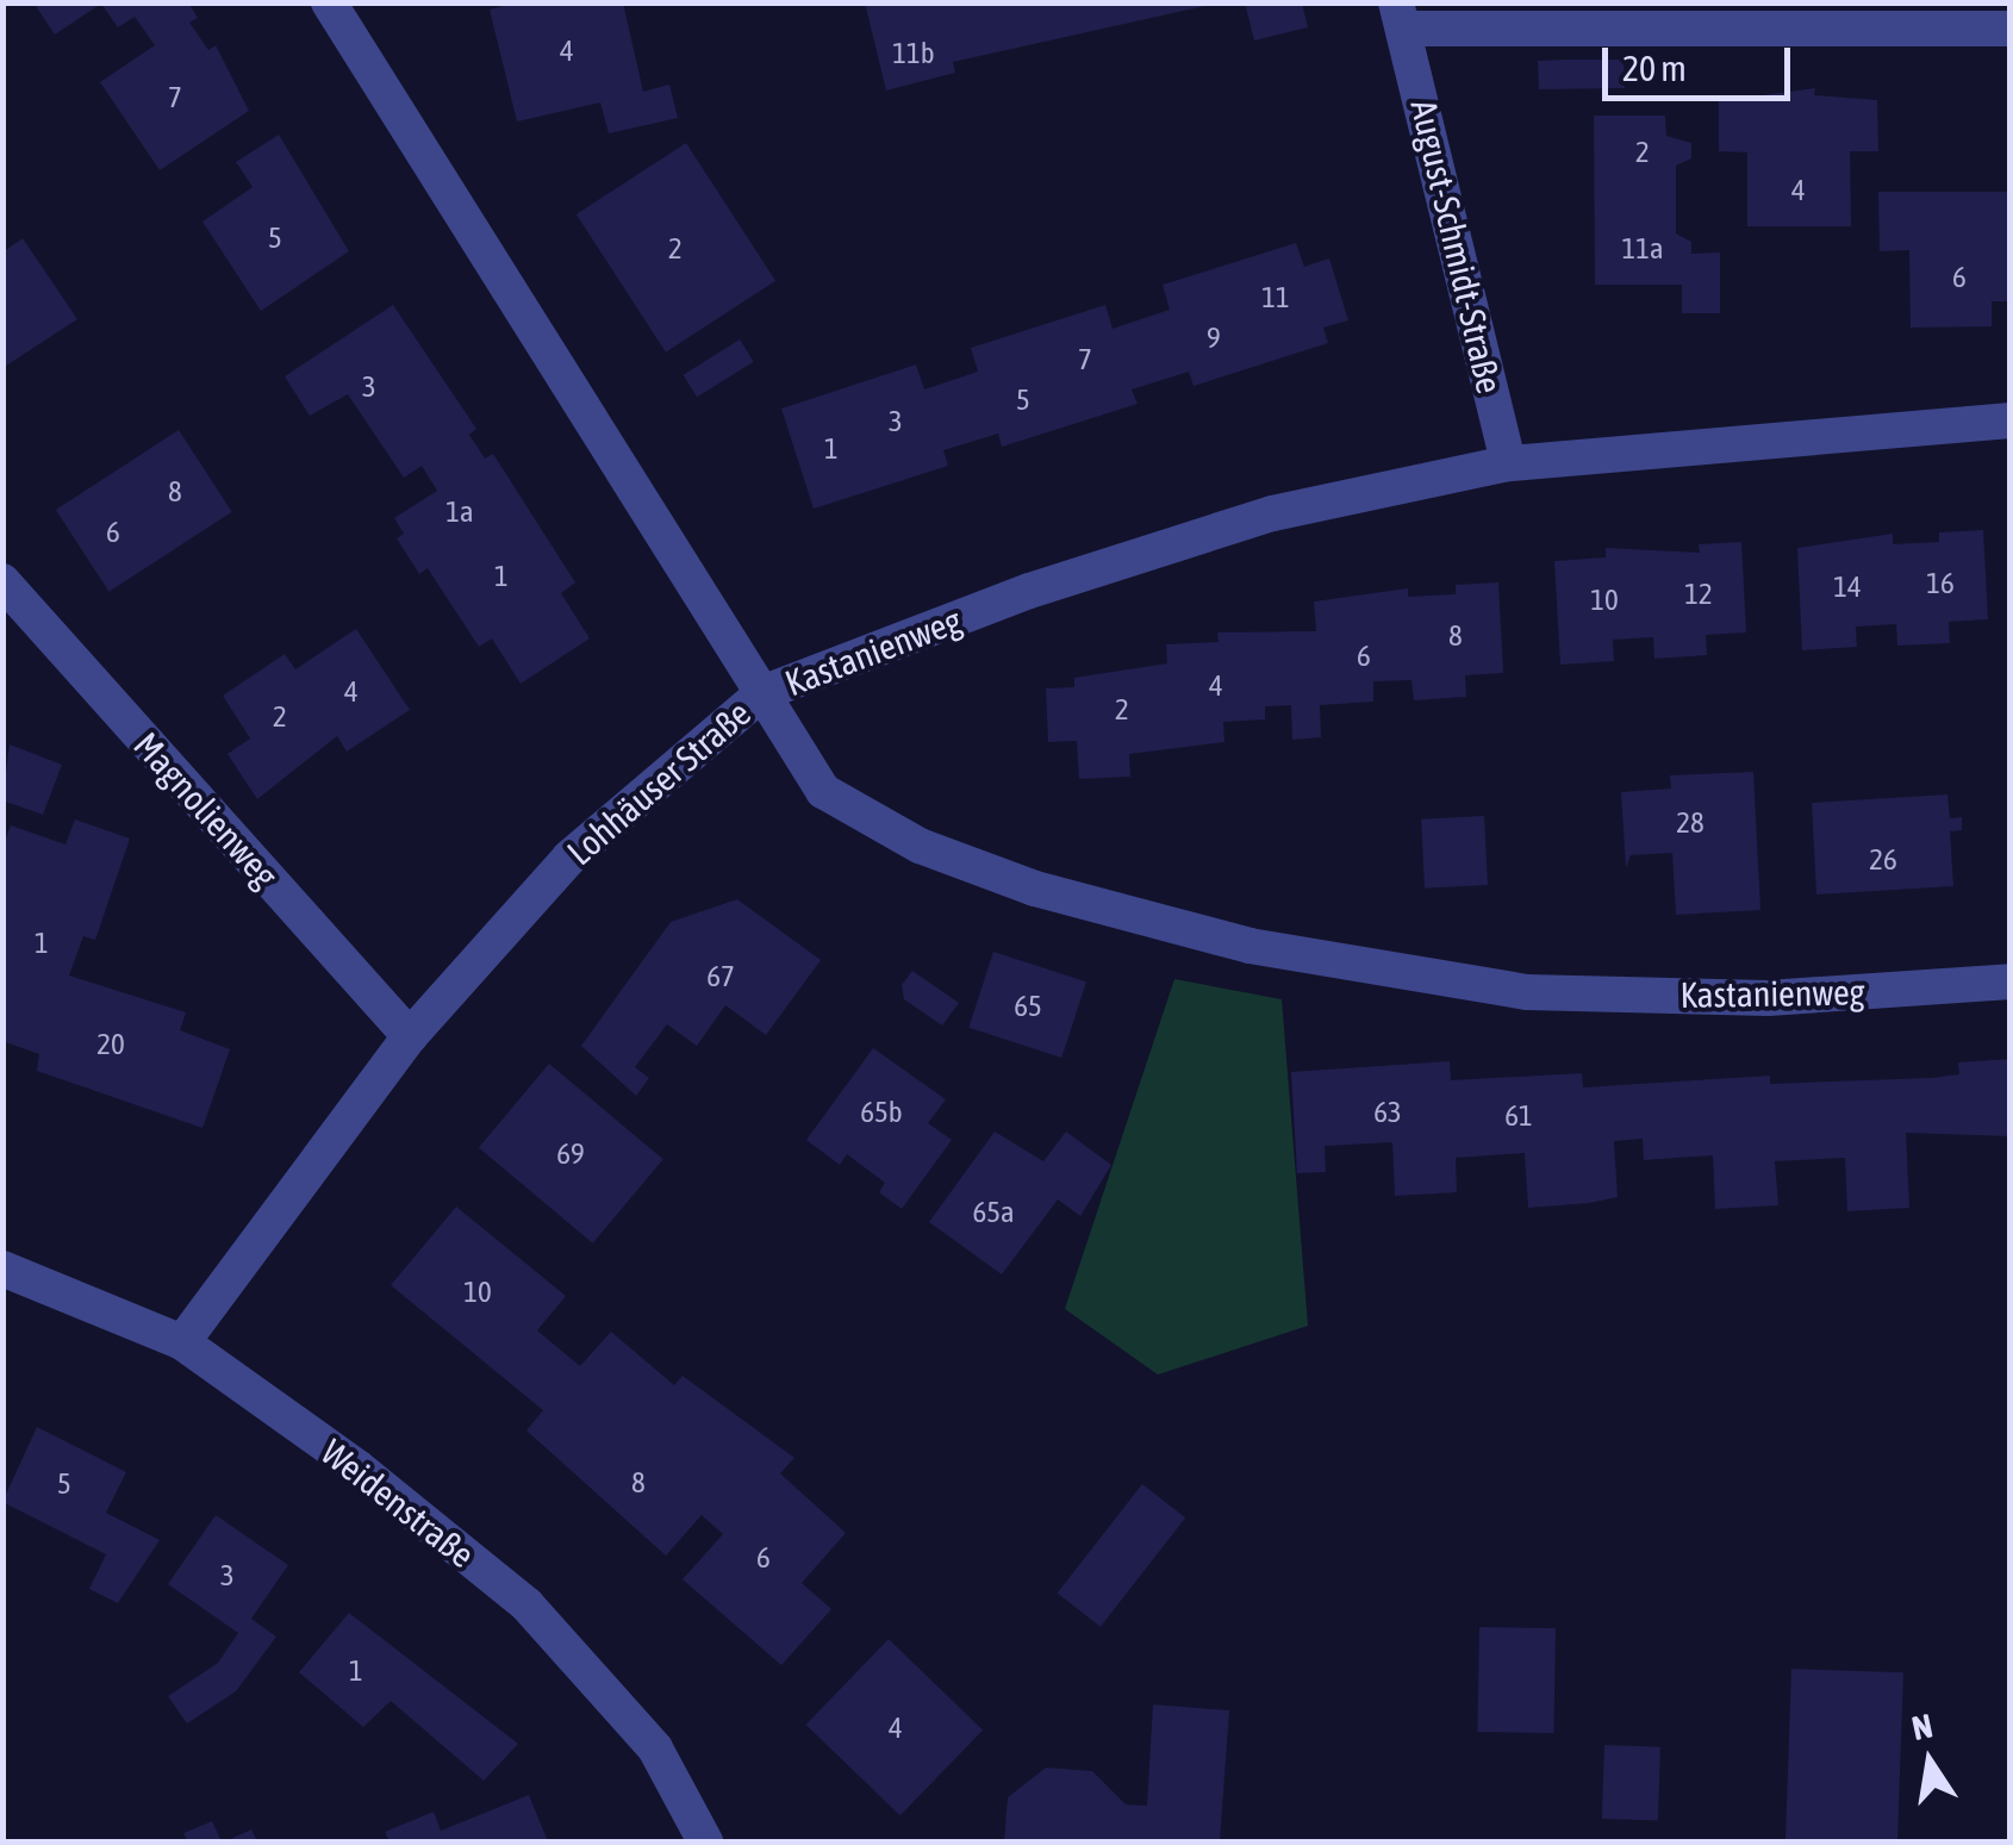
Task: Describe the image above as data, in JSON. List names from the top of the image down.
{
  "streets": {
    "street": [
      "August-Schmidt-Straße",
      "Kastanienweg",
      "Lohhäuser Straße",
      "Magnolienweg",
      "Weidenstraße"
    ]
  },
  "crossings": [
    ["August-Schmidt-Straße", "Kastanienweg"],
    ["Kastanienweg", "Lohhäuser Straße"],
    ["Lohhäuser Straße", "Magnolienweg"],
    ["Lohhäuser Straße", "Weidenstraße"]
  ],
  "house_numbers": [
    "4",
    "11b",
    "7",
    "2",
    "4",
    "5",
    "2",
    "11a",
    "6",
    "11",
    "9",
    "7",
    "3",
    "5",
    "3",
    "1",
    "8",
    "1a",
    "6",
    "1",
    "16",
    "14",
    "12",
    "10",
    "8",
    "6",
    "4",
    "4",
    "2",
    "2",
    "28",
    "26",
    "1",
    "67",
    "65",
    "20",
    "65b",
    "63",
    "61",
    "69",
    "65a",
    "10",
    "8",
    "5",
    "6",
    "3",
    "1",
    "4"
  ],
  "scale_bar": "20 m",
  "north": "top"
}
